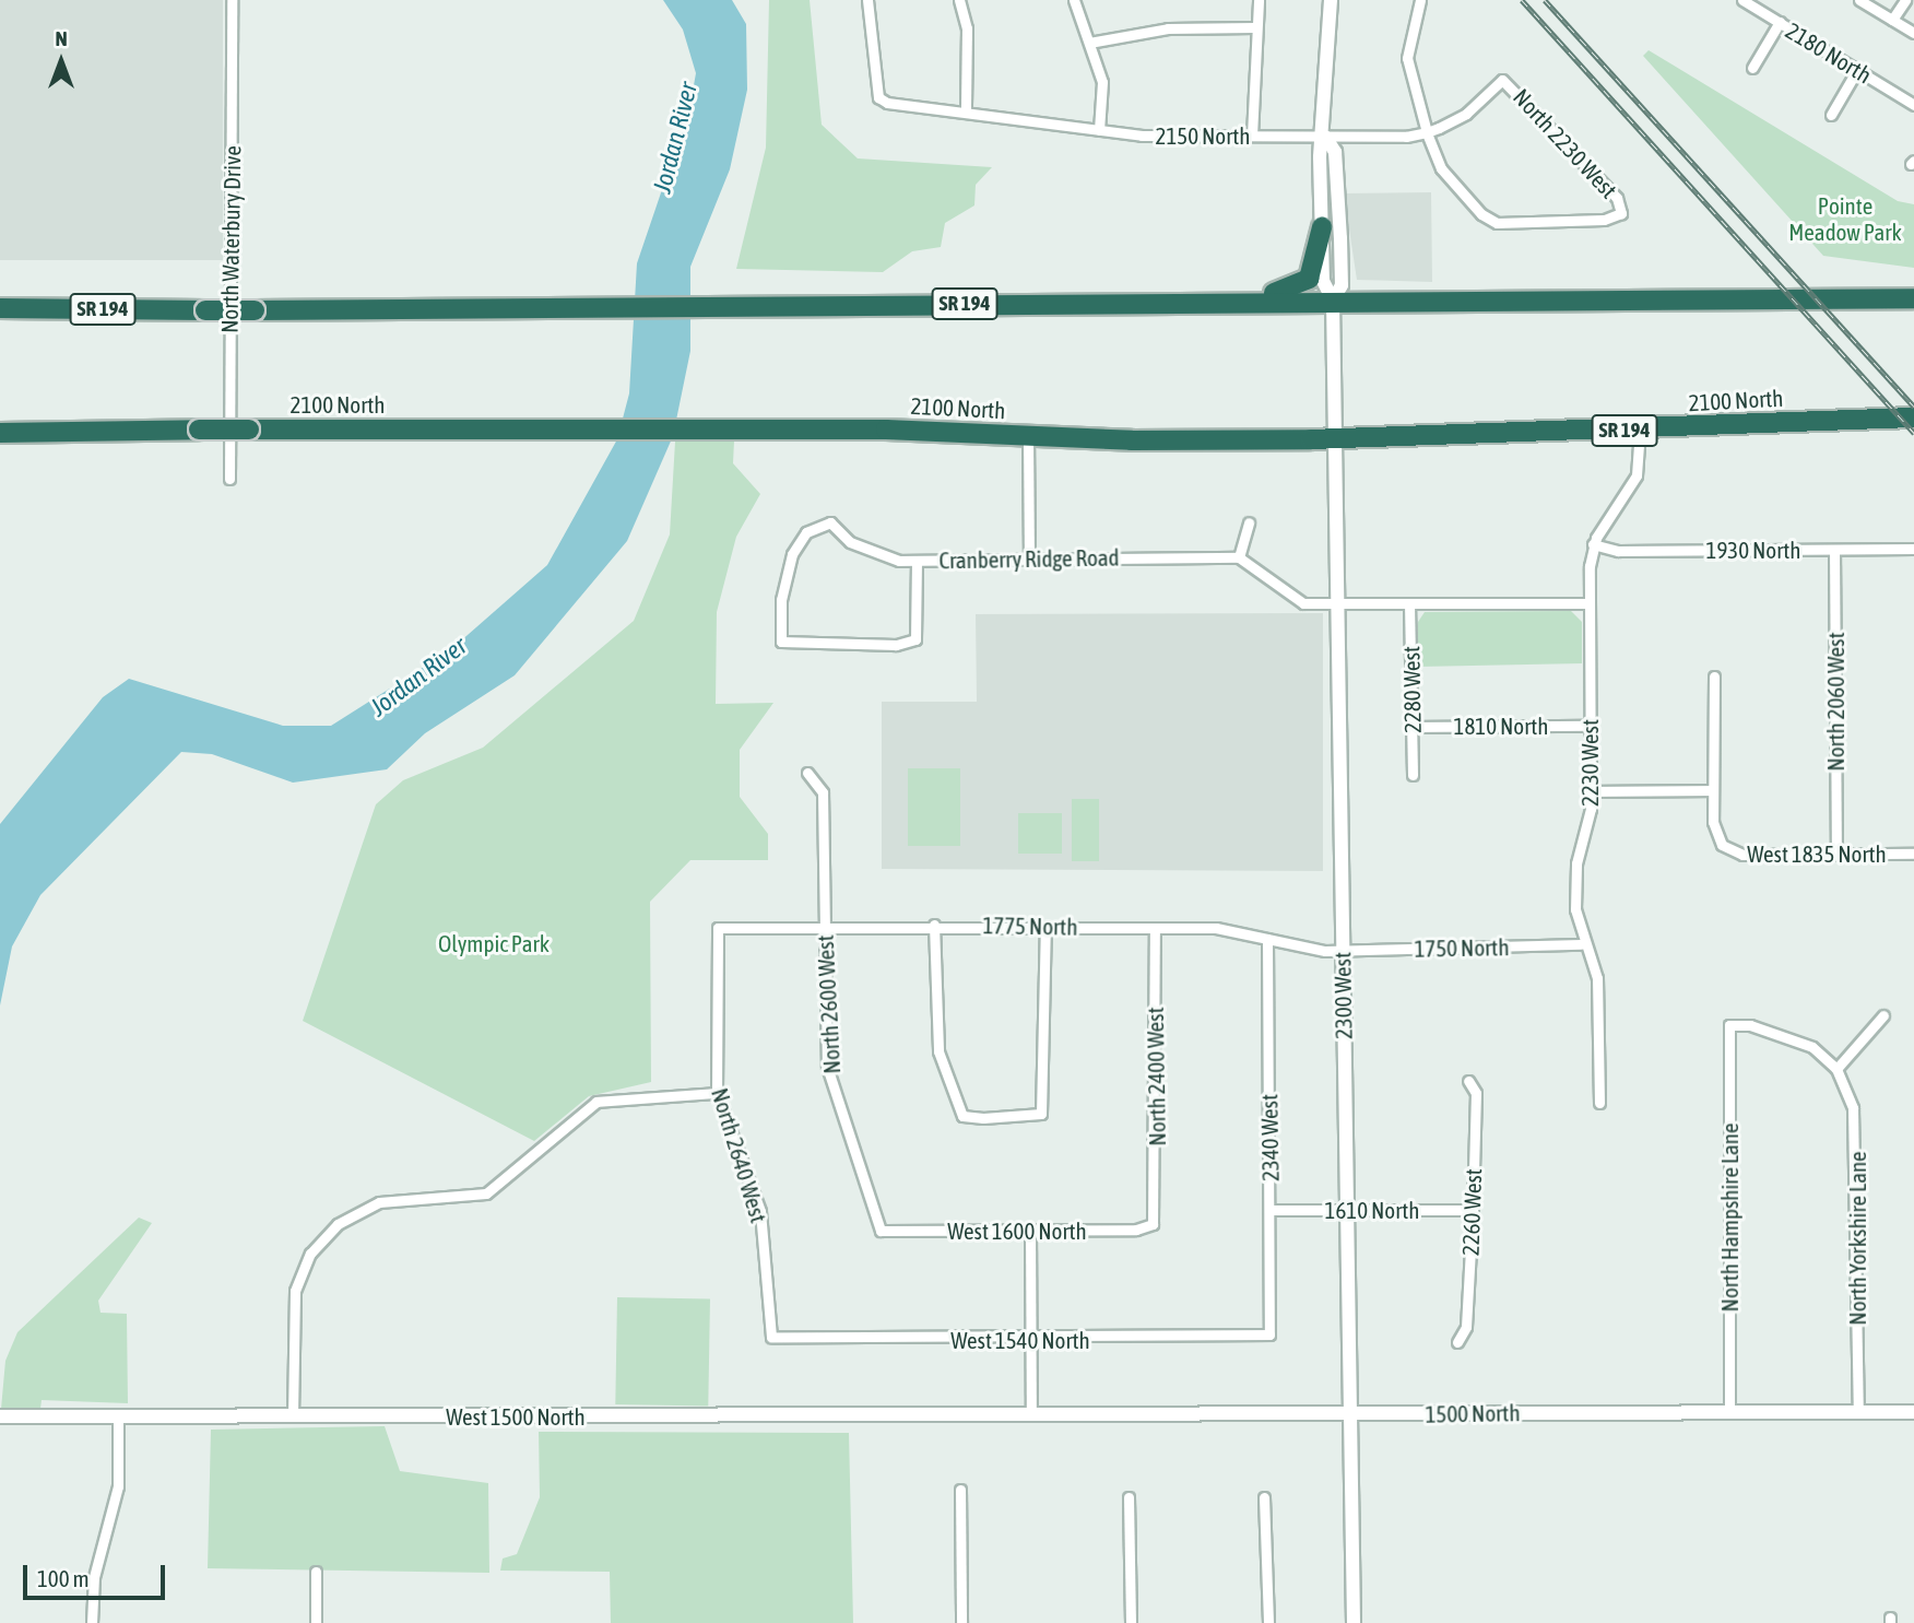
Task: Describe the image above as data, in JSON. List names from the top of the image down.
{
  "streets": {
    "highway": ["SR 194", "2100 North"],
    "street": [
      "2180 North",
      "2150 North",
      "North 2230 West",
      "North Waterbury Drive",
      "1930 North",
      "Cranberry Ridge Road",
      "2280 West",
      "North 2060 West",
      "1810 North",
      "2230 West",
      "West 1835 North",
      "1775 North",
      "1750 North",
      "2300 West",
      "North 2600 West",
      "North 2400 West",
      "2340 West",
      "North 2640 West",
      "1610 North",
      "2260 West",
      "North Hampshire Lane",
      "West 1600 North",
      "North Yorkshire Lane",
      "West 1540 North",
      "1500 North",
      "West 1500 North"
    ]
  },
  "crossings": [
    ["2150 North", "North 2230 West"],
    ["SR 194", "2300 West"],
    ["2100 North", "2230 West"],
    ["2100 North", "2300 West"],
    ["1930 North", "North 2060 West"],
    ["1930 North", "2230 West"],
    ["2280 West", "1810 North"],
    ["North 2060 West", "West 1835 North"],
    ["1810 North", "2230 West"],
    ["2230 West", "1750 North"],
    ["1775 North", "1750 North"],
    ["1775 North", "2300 West"],
    ["1775 North", "North 2600 West"],
    ["1775 North", "North 2400 West"],
    ["1775 North", "2340 West"],
    ["1775 North", "North 2640 West"],
    ["1750 North", "2300 West"],
    ["2300 West", "1610 North"],
    ["2300 West", "1500 North"],
    ["North 2600 West", "West 1600 North"],
    ["North 2400 West", "West 1600 North"],
    ["2340 West", "1610 North"],
    ["2340 West", "West 1540 North"],
    ["North 2640 West", "West 1540 North"],
    ["1610 North", "2260 West"],
    ["North Hampshire Lane", "North Yorkshire Lane"],
    ["North Hampshire Lane", "1500 North"],
    ["North Yorkshire Lane", "1500 North"],
    ["1500 North", "West 1500 North"]
  ],
  "water": ["Jordan River"],
  "parks": ["Pointe Meadow Park", "Olympic Park"],
  "scale_bar": "100 m",
  "north": "top"
}
